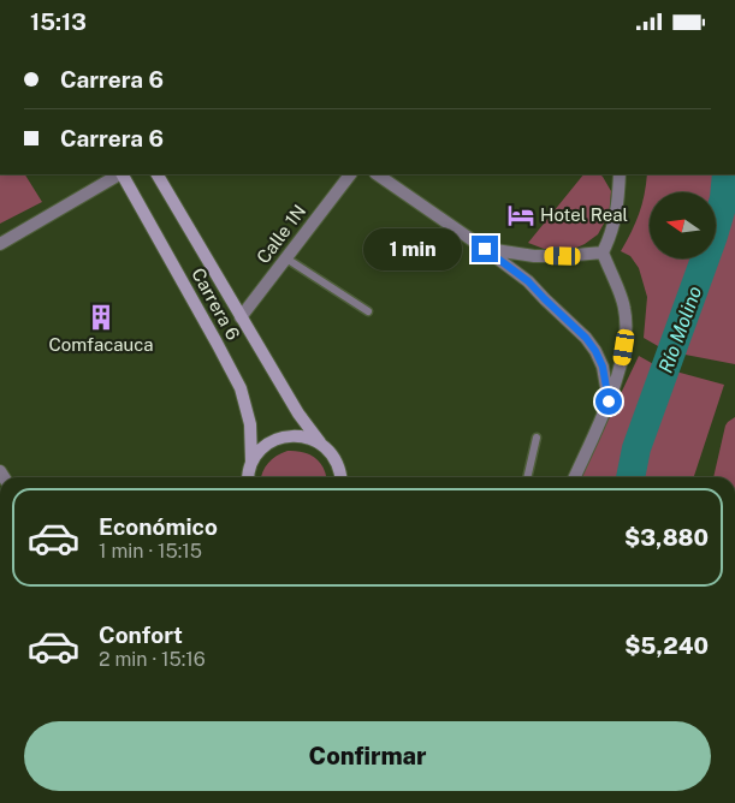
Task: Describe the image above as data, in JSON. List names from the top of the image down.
{
  "streets": {
    "main road": ["Carrera 6"],
    "street": ["Calle 1N"]
  },
  "crossings": [
    ["Calle 1N", "Carrera 6"]
  ],
  "water": ["Río Molino"],
  "places": {
    "hotel": ["Hotel Real"],
    "building": ["Comfacauca"]
  },
  "north": "left",
  "page": {
    "status": "15:13",
    "banner": ["Carrera 6", "Carrera 6"],
    "bubble": "1 min",
    "list": [
      {
        "name": "Económico",
        "note": "1 min · 15:15",
        "value": "$3,880"
      },
      {
        "name": "Confort",
        "note": "2 min · 15:16",
        "value": "$5,240"
      }
    ],
    "buttons": "Confirmar"
  }
}
